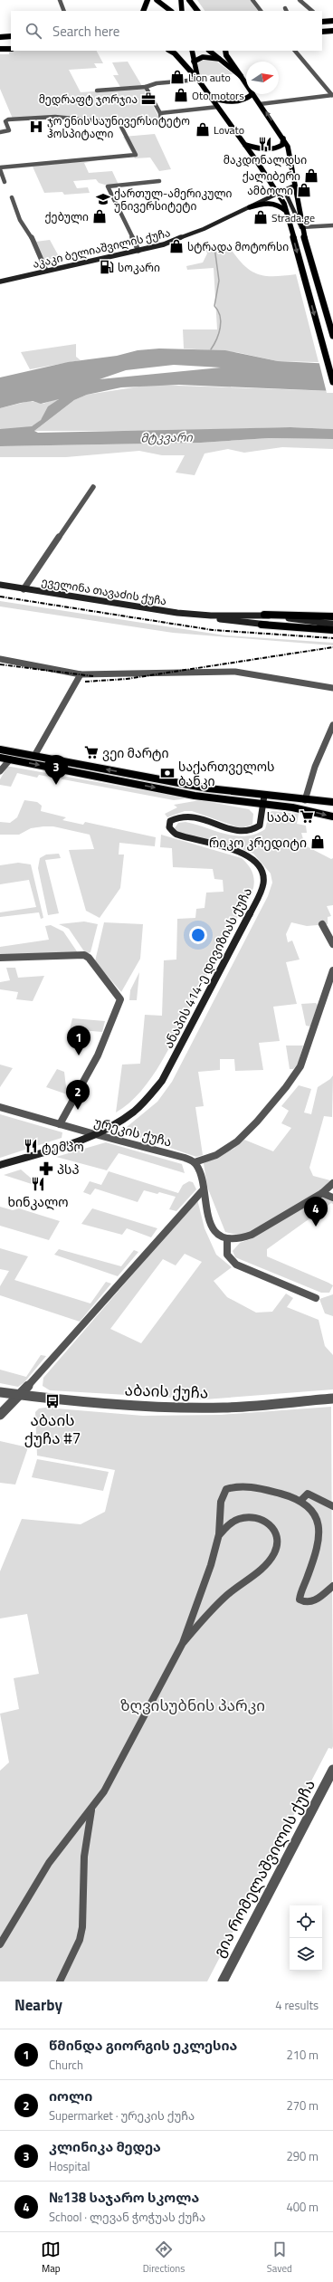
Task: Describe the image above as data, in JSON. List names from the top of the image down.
{
  "streets": {
    "main road": ["აკაკი ბელიაშვილის ქუჩა", "ეველინა თავაძის ქუჩა", "ანაპის 414-ე დივიზიას ქუჩა"],
    "street": ["ურეკის ქუჩა", "აბაის ქუჩა", "გია რომელაშვილის ქუჩა"]
  },
  "crossings": [
    ["ანაპის 414-ე დივიზიას ქუჩა", "ურეკის ქუჩა"]
  ],
  "water": ["მტკვარი"],
  "parks": ["ზღვისუბნის პარკი"],
  "places": {
    "shop": [
      "Lion auto",
      "Oto motors",
      "Lovato",
      "ქალიბერი",
      "ამბოლი",
      "ქებული",
      "Strada.ge",
      "სტრადა მოტორსი",
      "რიკო კრედიტი"
    ],
    "office": ["მედრაფტ ჯორჯია"],
    "hospital": ["ჯო ენის საუნივერსიტეტო ჰოსპიტალი"],
    "restaurant": ["მაკდონალდსი", "ტემპო", "ხინკალო"],
    "school or university": ["ქართულ-ამერიკული უნივერსიტეტი"],
    "fuel station": ["სოკარი"],
    "supermarket": ["ვეი მარტი", "საბა"],
    "bank": ["საქართველოს ბანკი"],
    "pharmacy": ["პსპ"],
    "bus stop": ["აბაის ქუჩა #7"]
  },
  "north": "right",
  "page": {
    "search": "Search here",
    "pins": [
      "3",
      "1",
      "2",
      "4"
    ],
    "heading": ["Nearby", "4 results"],
    "list": [
      {
        "mark": "1",
        "name": "წმინდა გიორგის ეკლესია",
        "note": "Church",
        "value": "210 m"
      },
      {
        "mark": "2",
        "name": "იოლი",
        "note": "Supermarket · ურეკის ქუჩა",
        "value": "270 m"
      },
      {
        "mark": "3",
        "name": "კლინიკა მედეა",
        "note": "Hospital",
        "value": "290 m"
      },
      {
        "mark": "4",
        "name": "№138 საჯარო სკოლა",
        "note": "School · ლევან ჭოჭუას ქუჩა",
        "value": "400 m"
      }
    ],
    "nav": ["Map", "Directions", "Saved"]
  }
}
